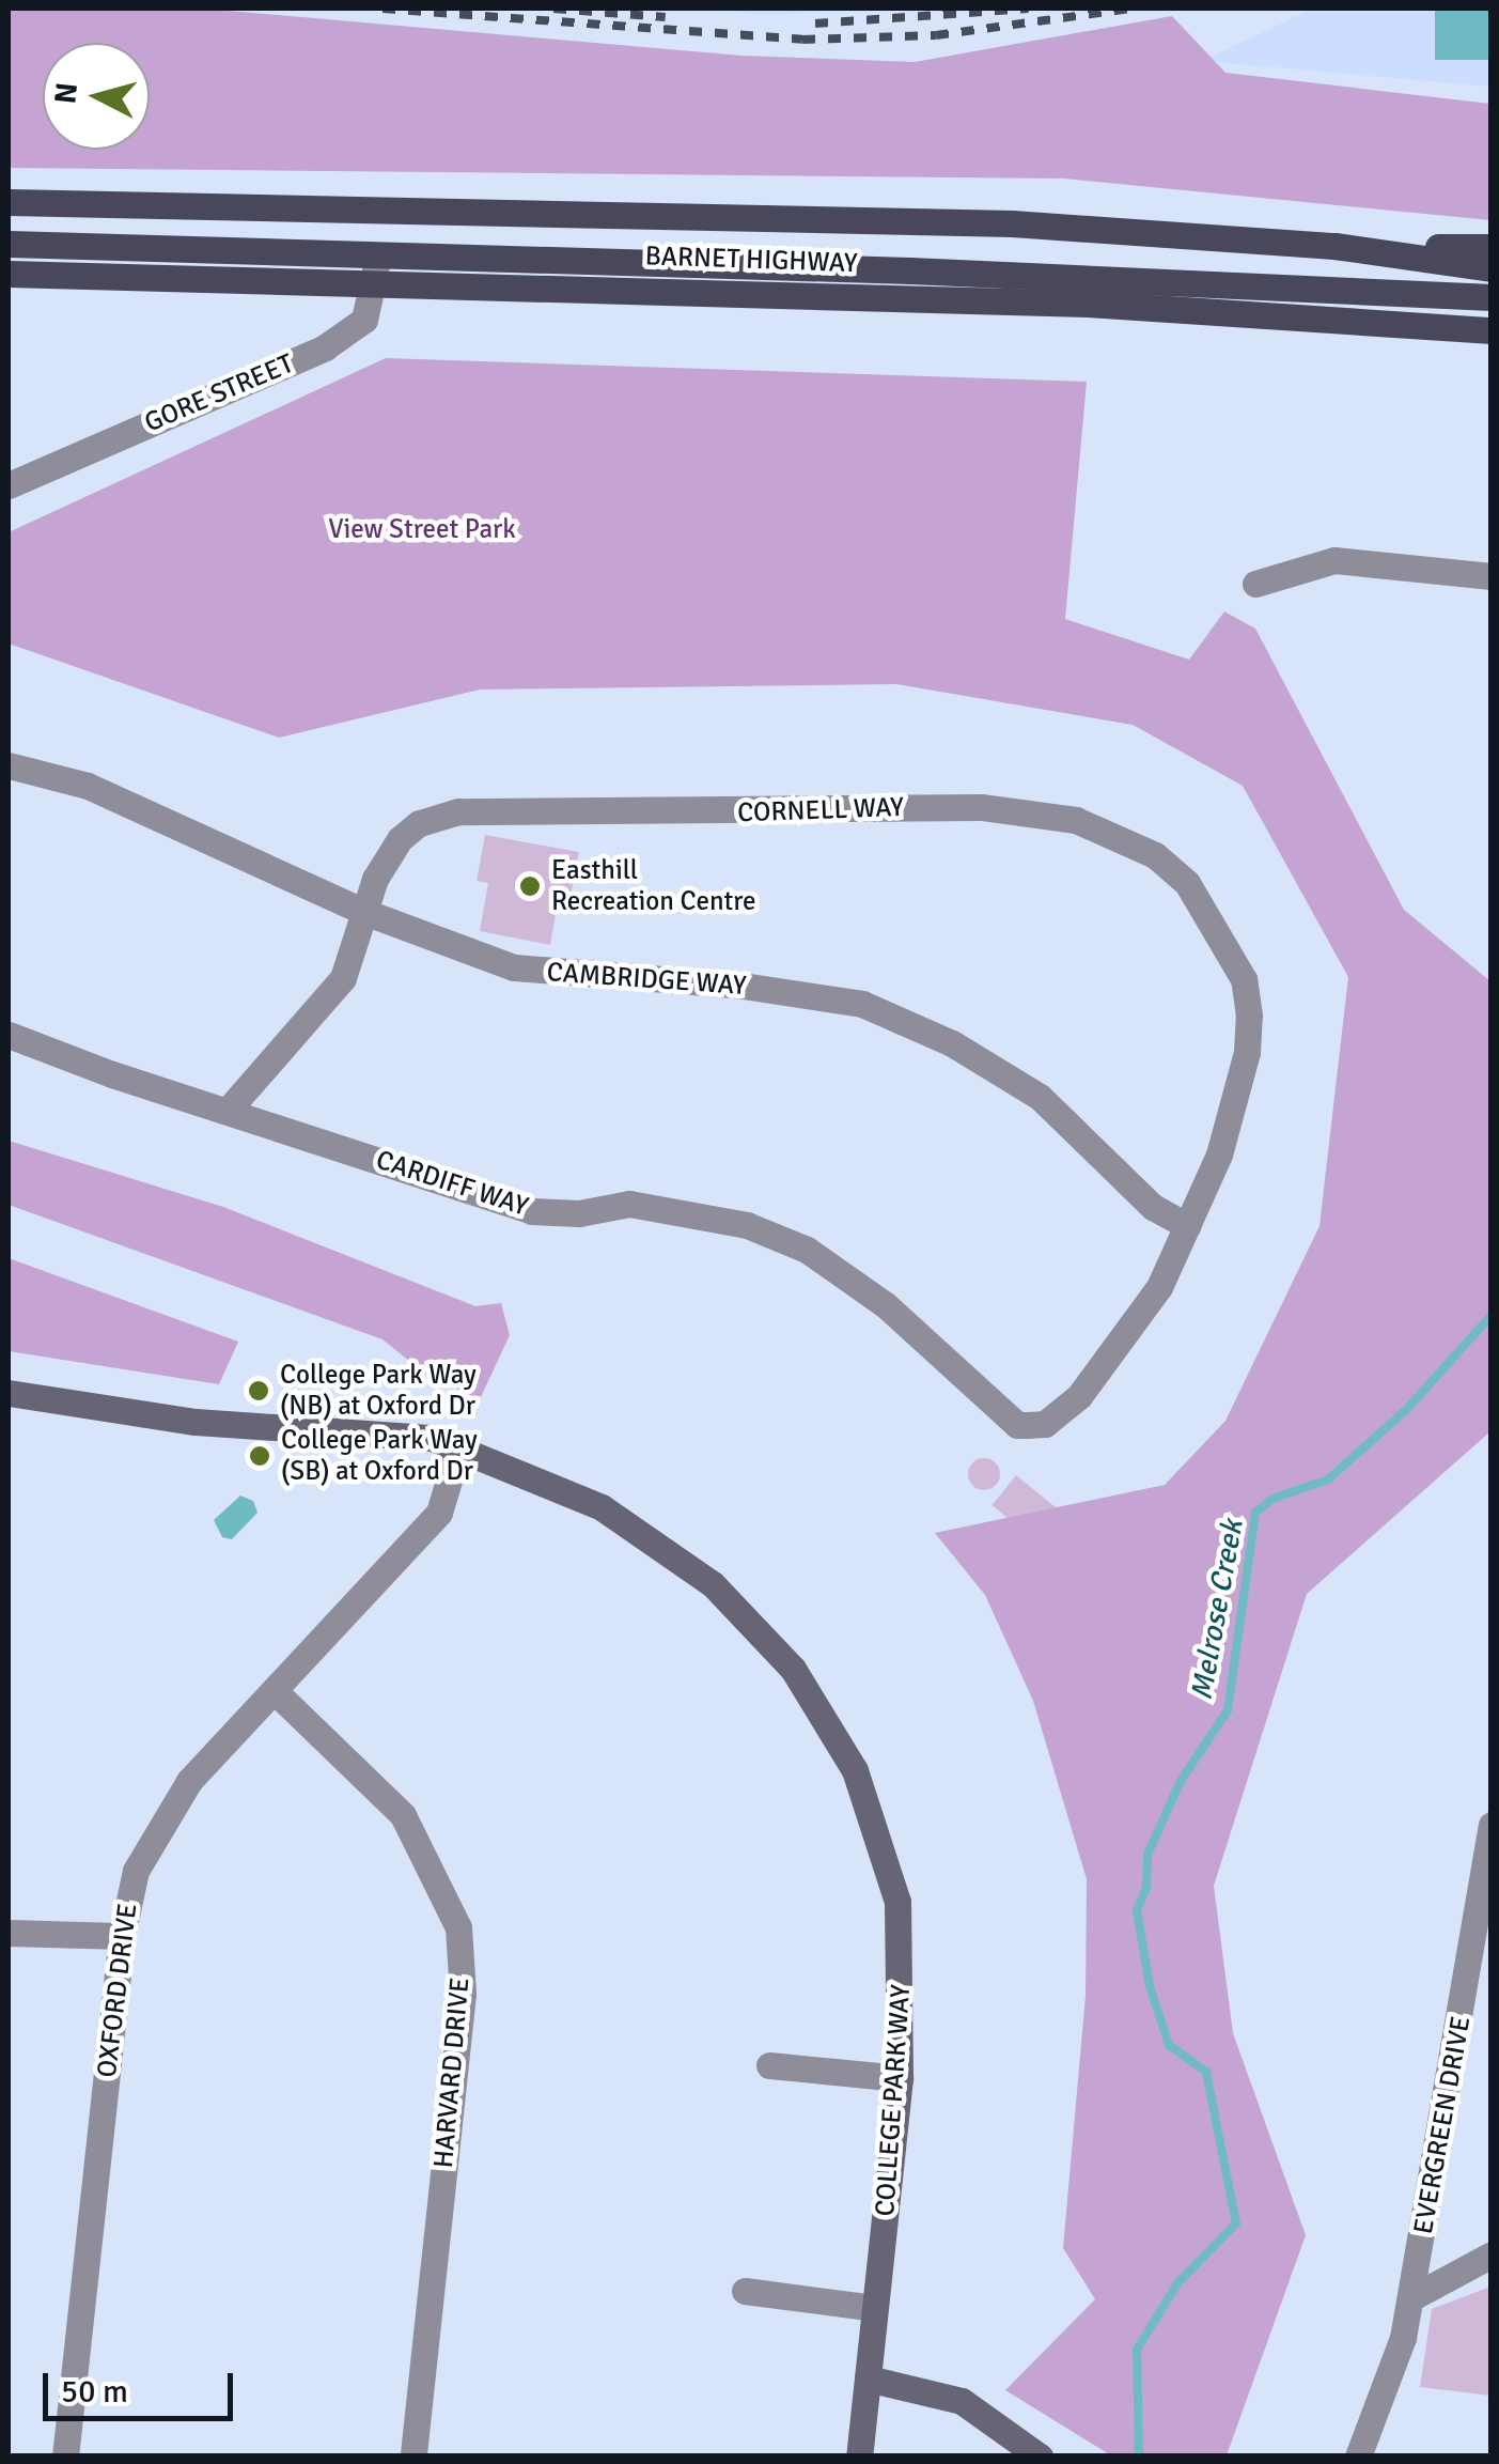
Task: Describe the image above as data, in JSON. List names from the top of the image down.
{
  "streets": {
    "main road": ["BARNET HIGHWAY"],
    "street": [
      "GORE STREET",
      "CORNELL WAY",
      "CAMBRIDGE WAY",
      "CARDIFF WAY",
      "OXFORD DRIVE",
      "HARVARD DRIVE",
      "COLLEGE PARK WAY",
      "EVERGREEN DRIVE"
    ]
  },
  "crossings": [
    ["BARNET HIGHWAY", "GORE STREET"],
    ["CORNELL WAY", "CAMBRIDGE WAY"],
    ["CORNELL WAY", "CARDIFF WAY"],
    ["CAMBRIDGE WAY", "CARDIFF WAY"],
    ["OXFORD DRIVE", "HARVARD DRIVE"],
    ["OXFORD DRIVE", "COLLEGE PARK WAY"]
  ],
  "water": ["Melrose Creek"],
  "parks": ["View Street Park"],
  "places": ["Easthill Recreation Centre", "College Park Way (NB) at Oxford Dr", "College Park Way (SB) at Oxford Dr"],
  "scale_bar": "50 m",
  "north": "left"
}
